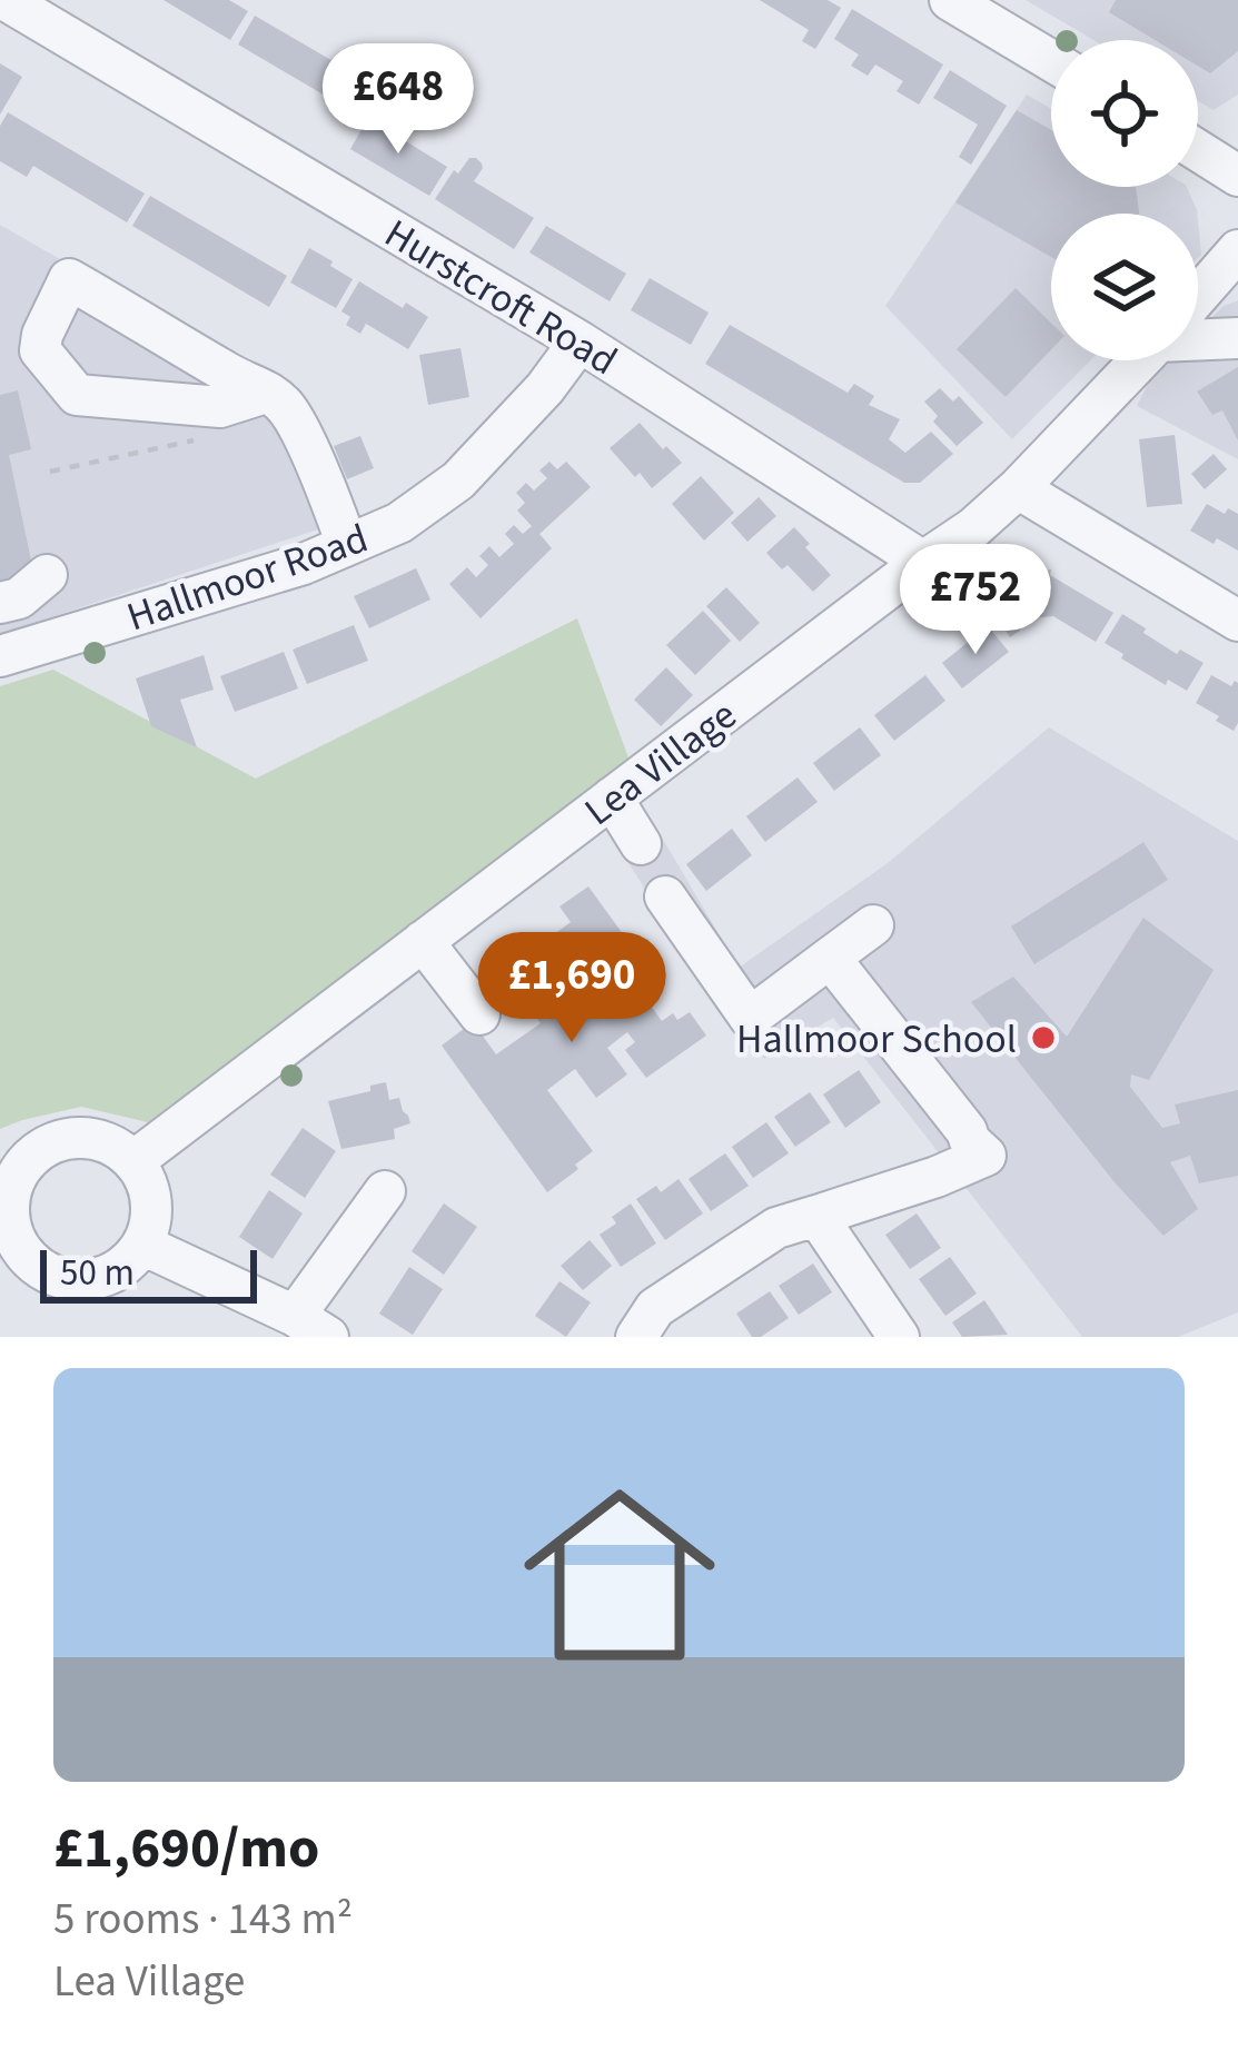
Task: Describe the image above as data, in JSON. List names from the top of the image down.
{
  "streets": {
    "street": ["Hurstcroft Road", "Hallmoor Road", "Lea Village"]
  },
  "crossings": [
    ["Hurstcroft Road", "Hallmoor Road"],
    ["Hurstcroft Road", "Lea Village"]
  ],
  "places": ["Hallmoor School"],
  "scale_bar": "50 m",
  "page": {
    "price": ["£648", "£752", "£1,690"],
    "scale": "50 m",
    "list": [
      {
        "name": "£1,690/mo",
        "note": "5 rooms · 143 m² · Lea Village"
      }
    ]
  }
}
